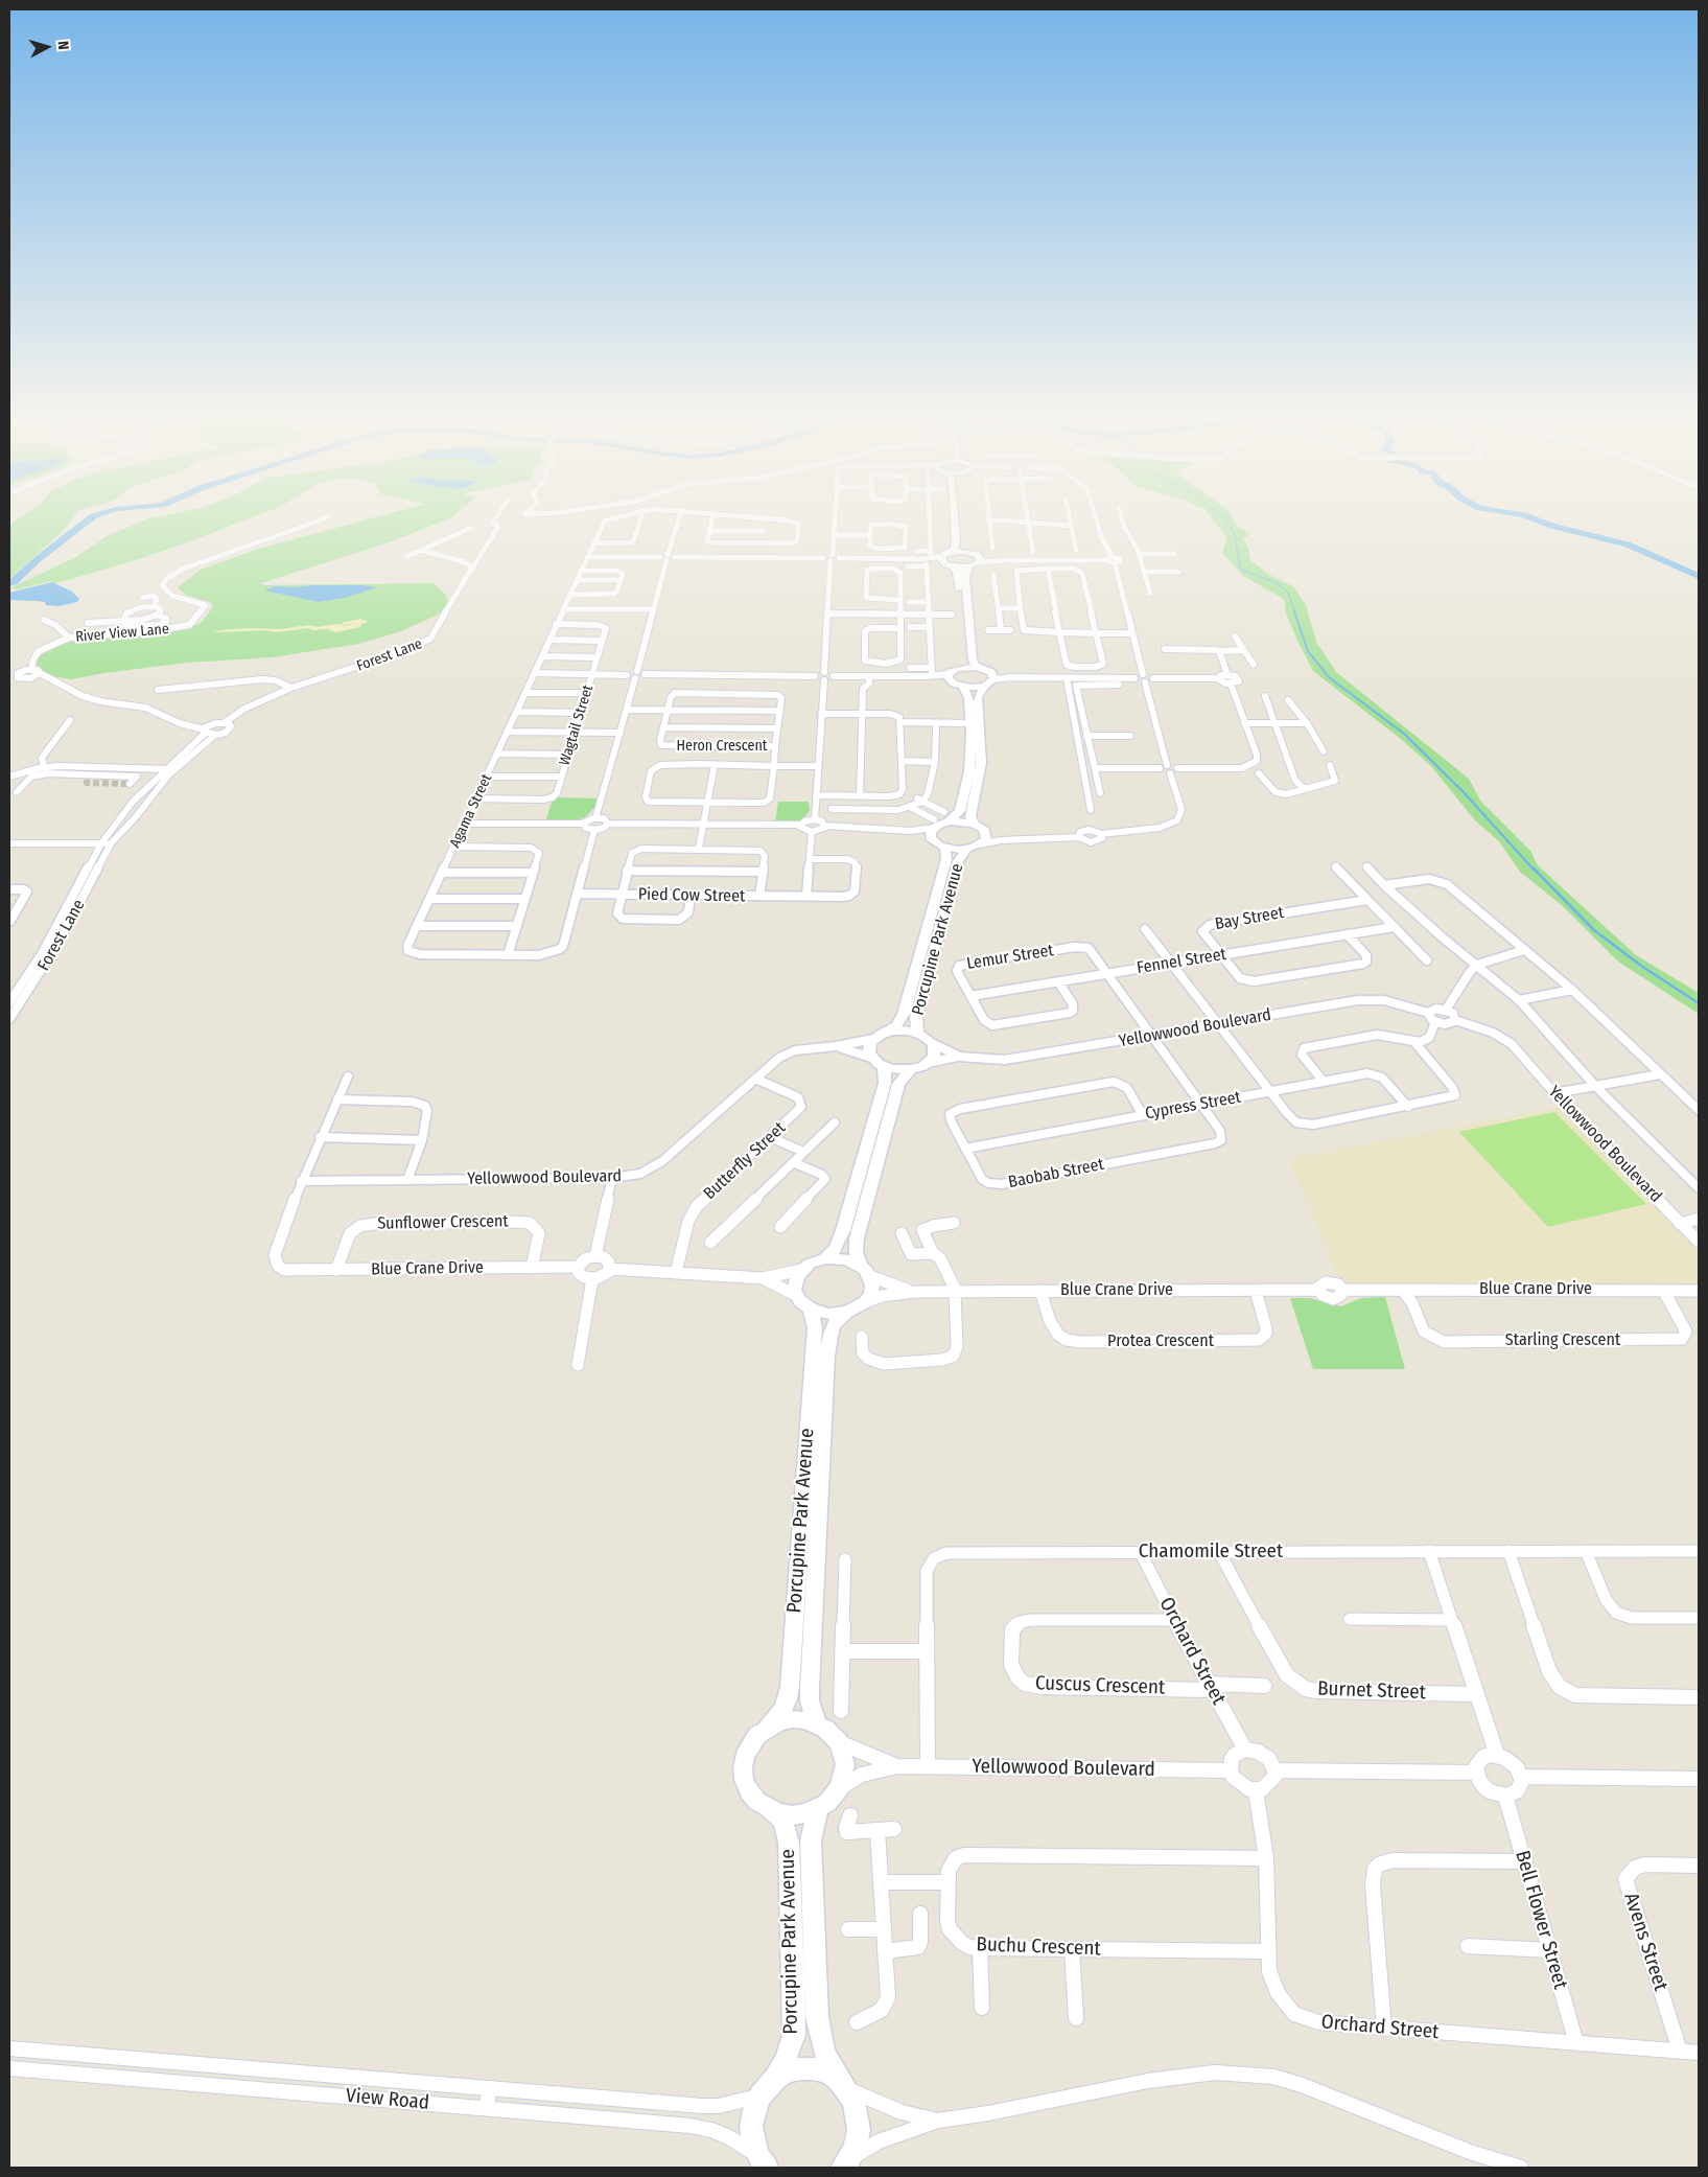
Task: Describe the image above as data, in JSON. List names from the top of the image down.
{
  "streets": {
    "street": [
      "River View Lane",
      "Forest Lane",
      "Wagtail Street",
      "Heron Crescent",
      "Agama Street",
      "Pied Cow Street",
      "Bay Street",
      "Porcupine Park Avenue",
      "Lemur Street",
      "Fennel Street",
      "Yellowwood Boulevard",
      "Cypress Street",
      "Butterfly Street",
      "Baobab Street",
      "Sunflower Crescent",
      "Blue Crane Drive",
      "Starling Crescent",
      "Protea Crescent",
      "Chamomile Street",
      "Orchard Street",
      "Cuscus Crescent",
      "Burnet Street",
      "Bell Flower Street",
      "Avens Street",
      "Buchu Crescent",
      "View Road"
    ]
  },
  "crossings": [
    ["Wagtail Street", "Agama Street"],
    ["Agama Street", "Pied Cow Street"],
    ["Bay Street", "Fennel Street"],
    ["Porcupine Park Avenue", "Yellowwood Boulevard"],
    ["Porcupine Park Avenue", "Blue Crane Drive"],
    ["Porcupine Park Avenue", "View Road"],
    ["Lemur Street", "Fennel Street"],
    ["Yellowwood Boulevard", "Butterfly Street"],
    ["Yellowwood Boulevard", "Blue Crane Drive"],
    ["Yellowwood Boulevard", "Chamomile Street"],
    ["Yellowwood Boulevard", "Orchard Street"],
    ["Cypress Street", "Baobab Street"],
    ["Sunflower Crescent", "Blue Crane Drive"],
    ["Blue Crane Drive", "Starling Crescent"],
    ["Blue Crane Drive", "Protea Crescent"],
    ["Chamomile Street", "Orchard Street"],
    ["Chamomile Street", "Burnet Street"],
    ["Orchard Street", "Cuscus Crescent"],
    ["Orchard Street", "Bell Flower Street"],
    ["Orchard Street", "Avens Street"],
    ["Orchard Street", "Buchu Crescent"]
  ],
  "north": "right"
}
